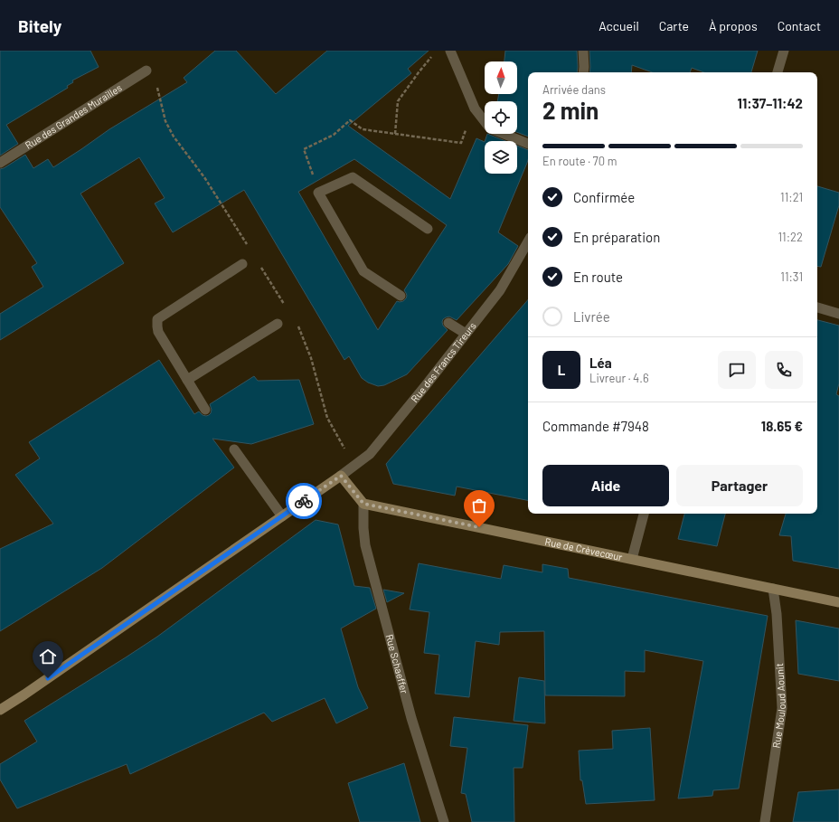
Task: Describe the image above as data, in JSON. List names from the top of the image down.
{
  "streets": {
    "main road": ["Rue de Crèvecœur"],
    "street": [
      "Rue des Grandes Murailles",
      "Rue des Francs Tireurs",
      "Rue Schaeffer",
      "Rue Mouloud Aounit"
    ]
  },
  "crossings": [
    ["Rue de Crèvecœur", "Rue Schaeffer"],
    ["Rue de Crèvecœur", "Rue Mouloud Aounit"]
  ],
  "north": "top",
  "page": {
    "header": "Bitely",
    "nav": [
      "Accueil",
      "Carte",
      "À propos",
      "Contact"
    ],
    "heading": ["2 min", "Arrivée dans", "11:37–11:42"],
    "panel": [
      "Léa",
      "Livreur · 4.6",
      "Commande #7948",
      "18.65 €"
    ],
    "bar": "En route · 70 m",
    "list": [
      ["Confirmée", "11:21"],
      ["En préparation", "11:22"],
      ["En route", "11:31"],
      "Livrée"
    ],
    "round": "L",
    "buttons": ["Aide", "Partager"]
  }
}
